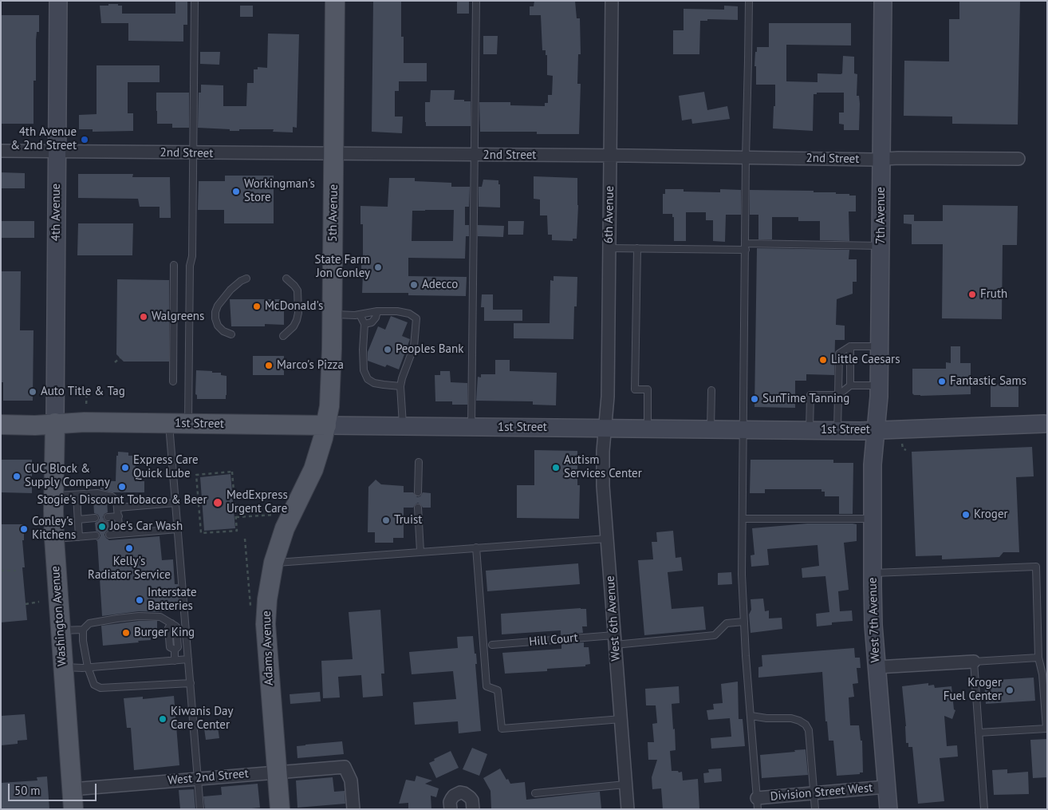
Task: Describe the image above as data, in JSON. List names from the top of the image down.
{
  "streets": {
    "main road": [
      "5th Avenue",
      "1st Street",
      "Washington Avenue",
      "Adams Avenue"
    ],
    "street": [
      "2nd Street",
      "4th Avenue",
      "6th Avenue",
      "7th Avenue",
      "West 6th Avenue",
      "West 7th Avenue",
      "West 2nd Street",
      "Division Street West"
    ],
    "lane": ["Hill Court"]
  },
  "crossings": [
    ["2nd Street", "4th Avenue"],
    ["2nd Street", "5th Avenue"],
    ["2nd Street", "6th Avenue"],
    ["2nd Street", "7th Avenue"],
    ["4th Avenue", "1st Street"],
    ["4th Avenue", "Washington Avenue"],
    ["5th Avenue", "1st Street"],
    ["5th Avenue", "Adams Avenue"],
    ["6th Avenue", "1st Street"],
    ["6th Avenue", "West 6th Avenue"],
    ["7th Avenue", "1st Street"],
    ["7th Avenue", "West 7th Avenue"],
    ["1st Street", "Washington Avenue"],
    ["1st Street", "West 6th Avenue"],
    ["1st Street", "West 7th Avenue"],
    ["1st Street", "Adams Avenue"],
    ["Washington Avenue", "West 2nd Street"],
    ["West 6th Avenue", "Hill Court"],
    ["West 7th Avenue", "Division Street West"],
    ["Adams Avenue", "West 2nd Street"]
  ],
  "places": [
    "4th Avenue & 2nd Street",
    "Workingman's Store",
    "State Farm Jon Conley",
    "Adecco",
    "Fruth",
    "McDonald's",
    "Walgreens",
    "Peoples Bank",
    "Little Caesars",
    "Marco's Pizza",
    "Fantastic Sams",
    "Auto Title & Tag",
    "SunTime Tanning",
    "Express Care Quick Lube",
    "Autism Services Center",
    "CUC Block & Supply Company",
    "Stogie's Discount Tobacco & Beer",
    "MedExpress Urgent Care",
    "Kroger",
    "Truist",
    "Joe's Car Wash",
    "Conley's Kitchens",
    "Kelly's Radiator Service",
    "Interstate Batteries",
    "Burger King",
    "Kroger Fuel Center",
    "Kiwanis Day Care Center"
  ],
  "scale_bar": "50 m"
}
